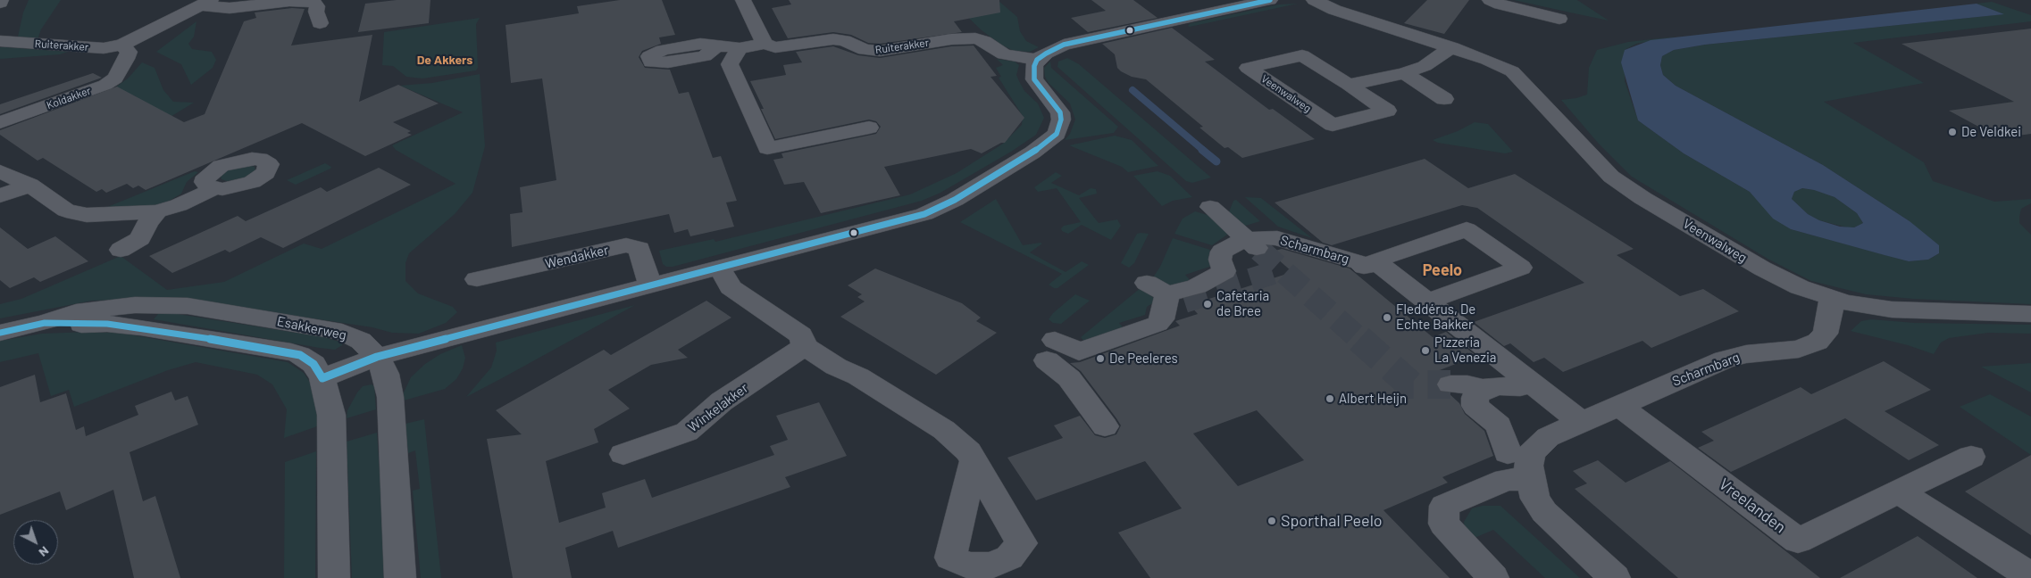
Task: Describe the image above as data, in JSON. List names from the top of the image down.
{
  "streets": {
    "street": [
      "Ruiterakker",
      "Veenwalweg",
      "Koldakker",
      "Scharmbarg",
      "Wendakker",
      "Esakkerweg",
      "Winkelakker",
      "Vreelanden"
    ]
  },
  "crossings": [
    ["Ruiterakker", "Koldakker"],
    ["Veenwalweg", "Scharmbarg"],
    ["Scharmbarg", "Vreelanden"]
  ],
  "districts": ["De Akkers", "Peelo"],
  "places": [
    "De Veldkei",
    "Cafetaria de Bree",
    "Fleddérus, De Echte Bakker",
    "Pizzeria La Venezia",
    "De Peeleres",
    "Albert Heijn",
    "Sporthal Peelo"
  ],
  "north": "bottom right"
}
